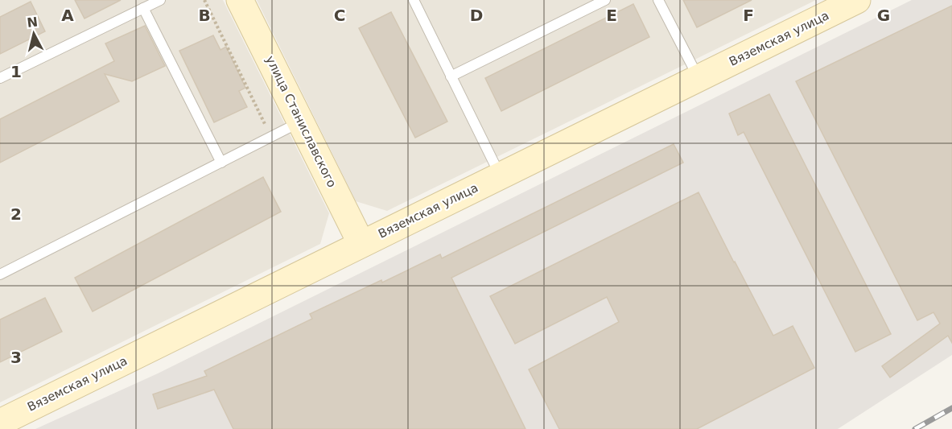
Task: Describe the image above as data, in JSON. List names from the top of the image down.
{
  "streets": {
    "main road": ["Вяземская улица", "улица Станиславского"]
  },
  "crossings": [
    ["Вяземская улица", "улица Станиславского"]
  ],
  "north": "top",
  "grid": {
    "columns": [
      "A",
      "B",
      "C",
      "D",
      "E",
      "F",
      "G"
    ],
    "rows": ["1", "2", "3"]
  }
}
